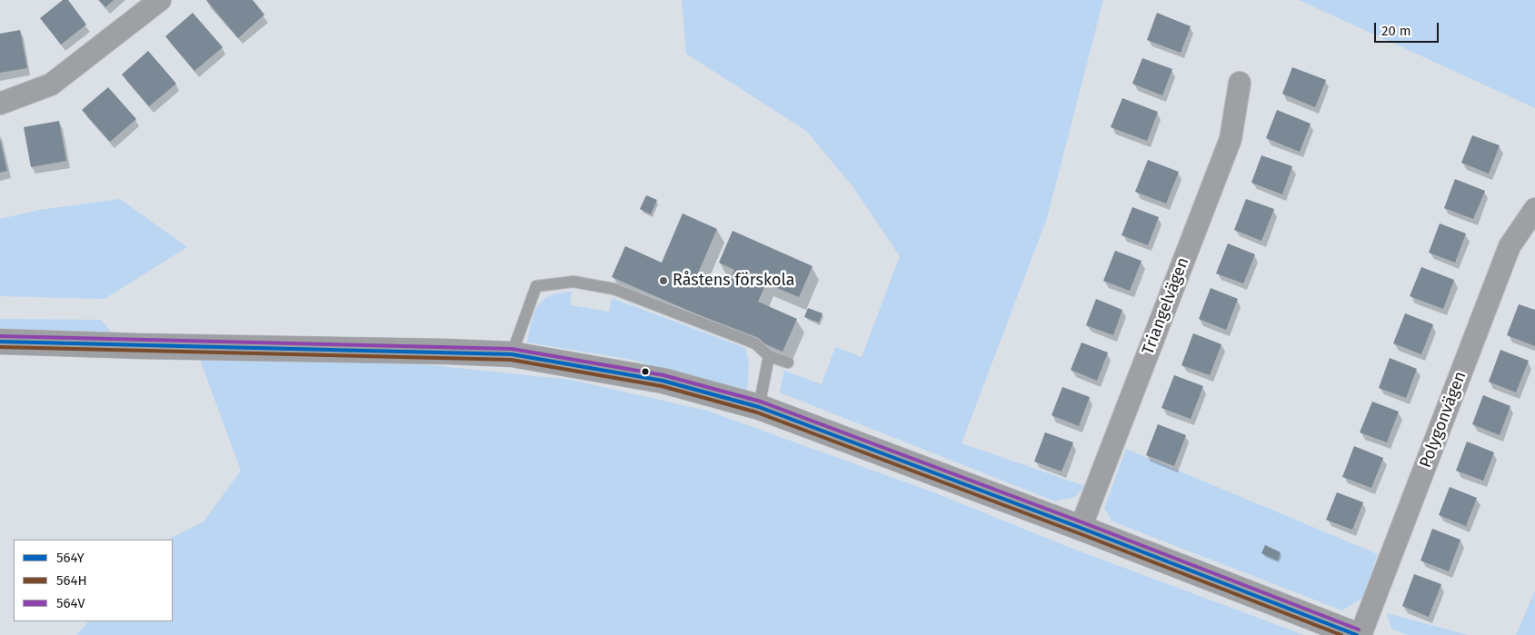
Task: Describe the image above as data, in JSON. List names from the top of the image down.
{
  "streets": {
    "street": ["Triangelvägen", "Polygonvägen"]
  },
  "places": ["Råstens förskola"],
  "lines": ["transit line 564V", "transit line 564Y", "transit line 564H"],
  "legend": ["564Y", "564H", "564V"],
  "scale_bar": "20 m"
}
